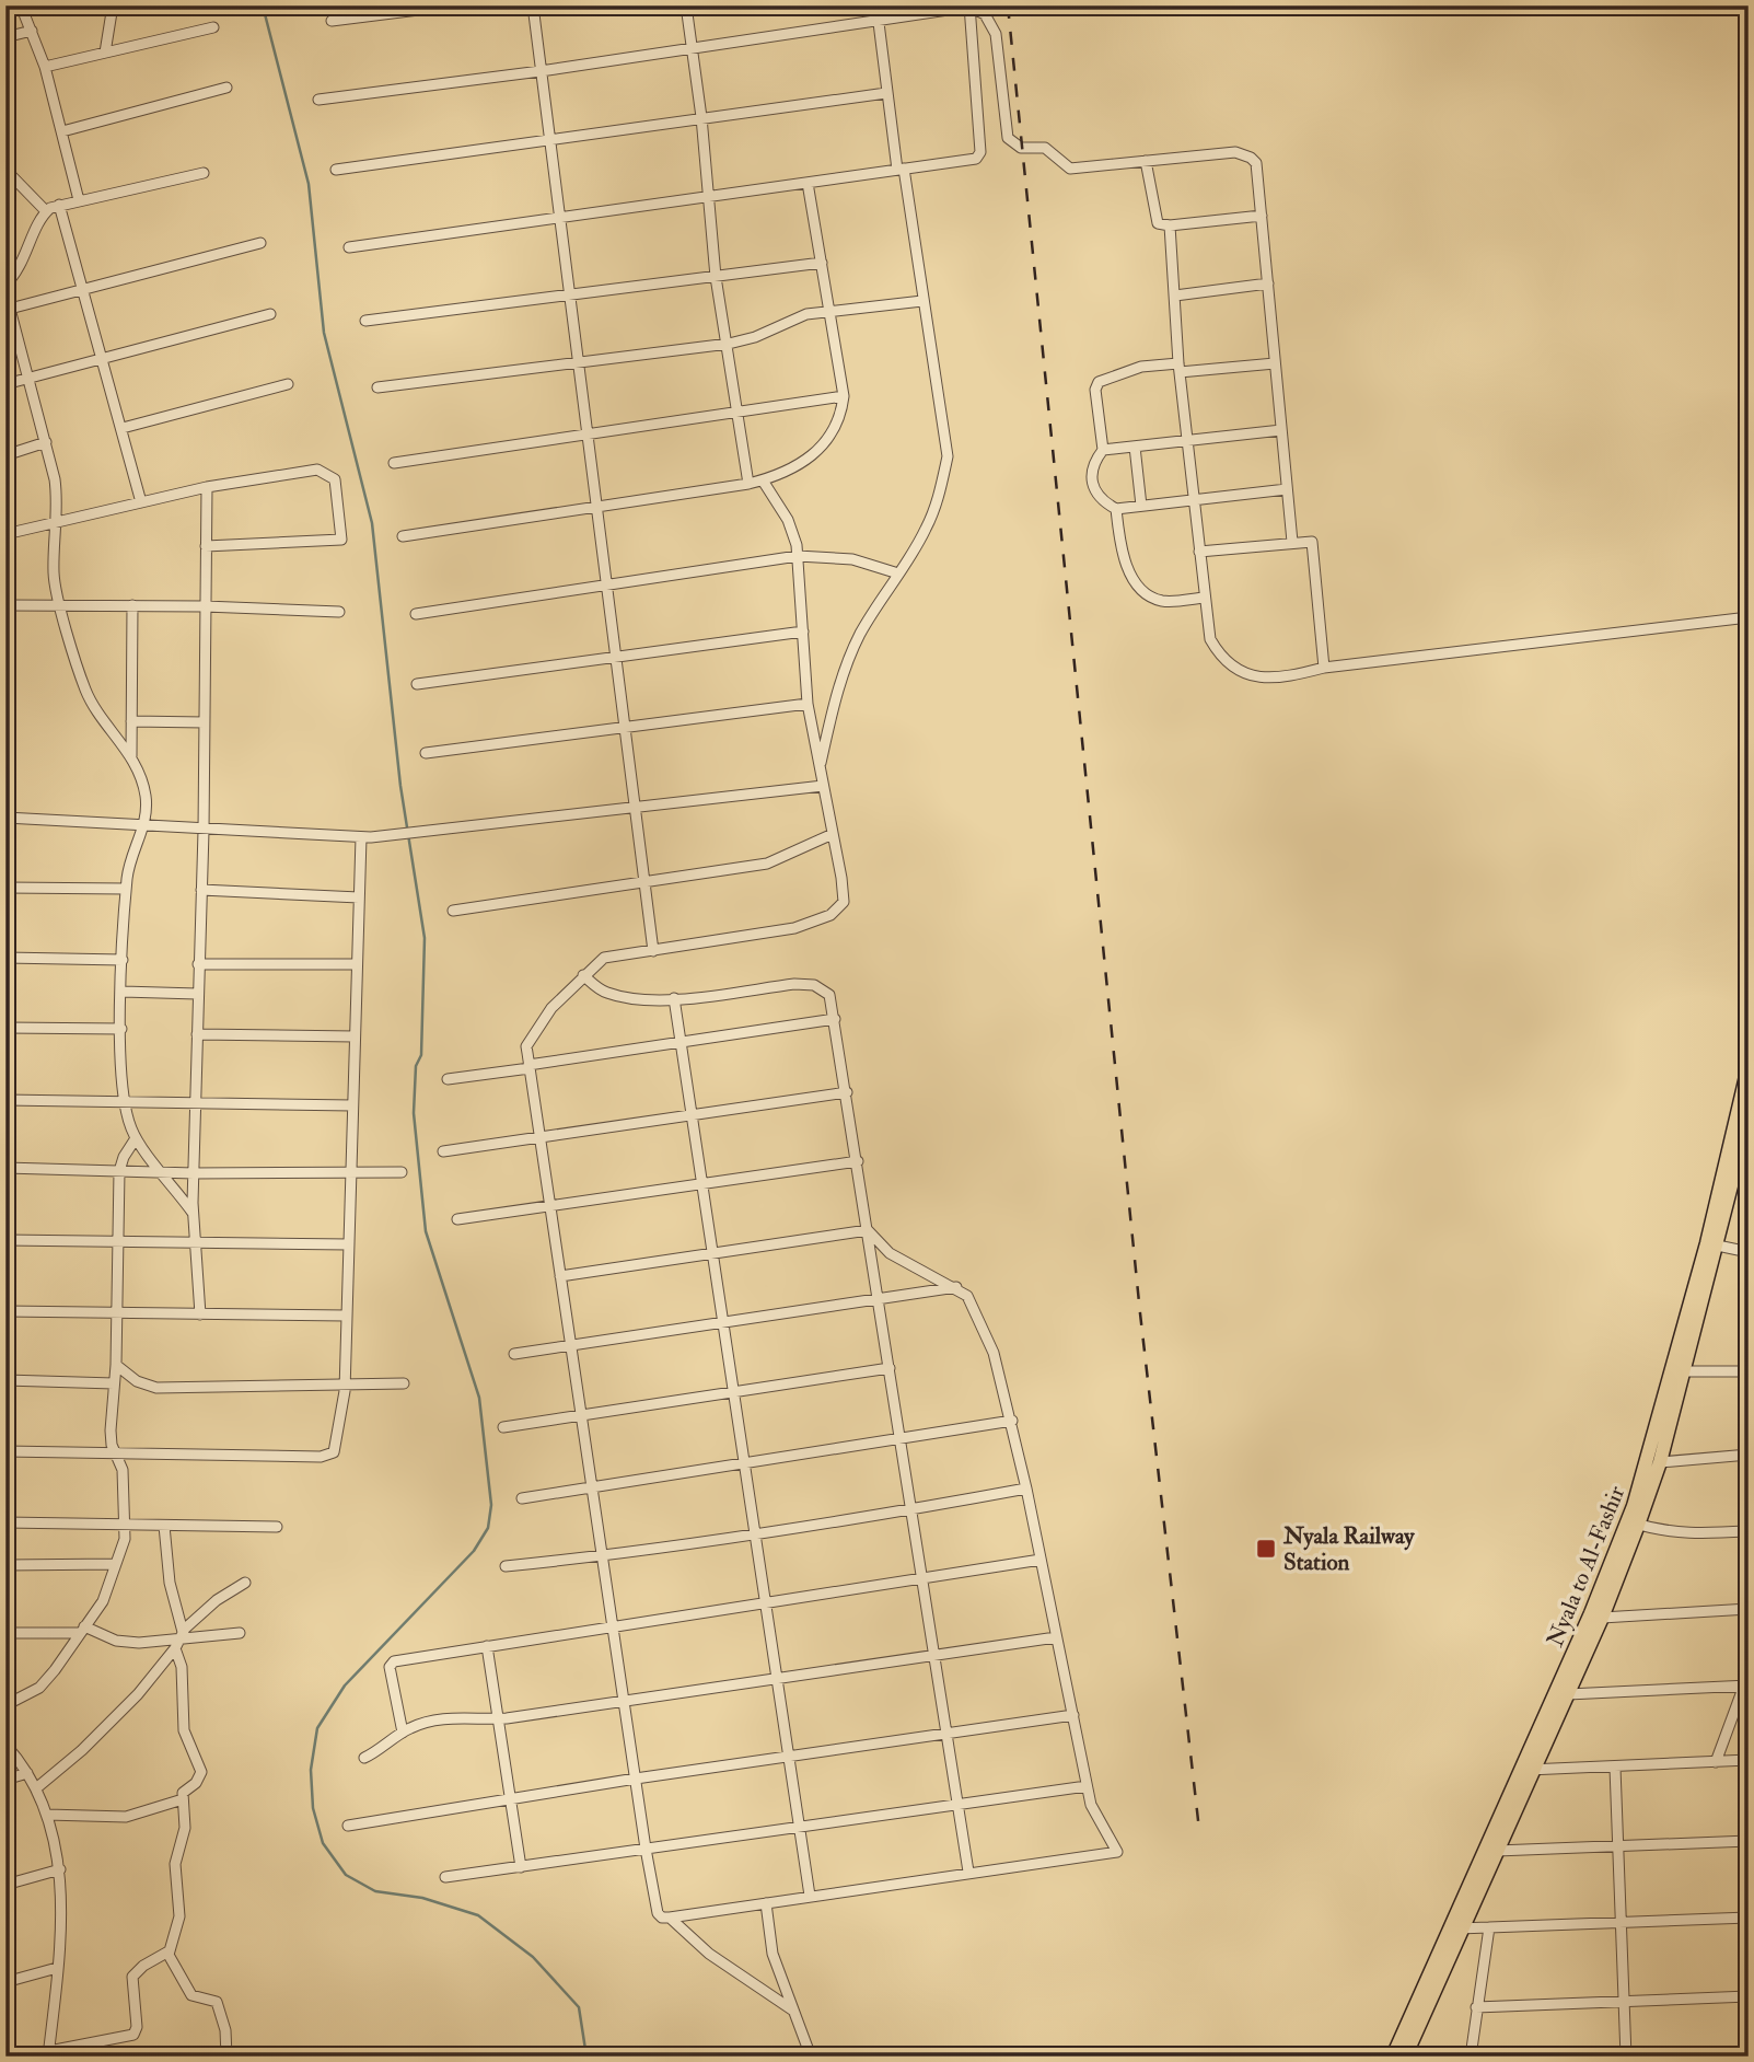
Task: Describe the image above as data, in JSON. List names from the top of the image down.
{
  "streets": {
    "highway": ["Nyala to Al-Fashir"]
  },
  "places": {
    "transit": ["Nyala Railway Station"]
  }
}
